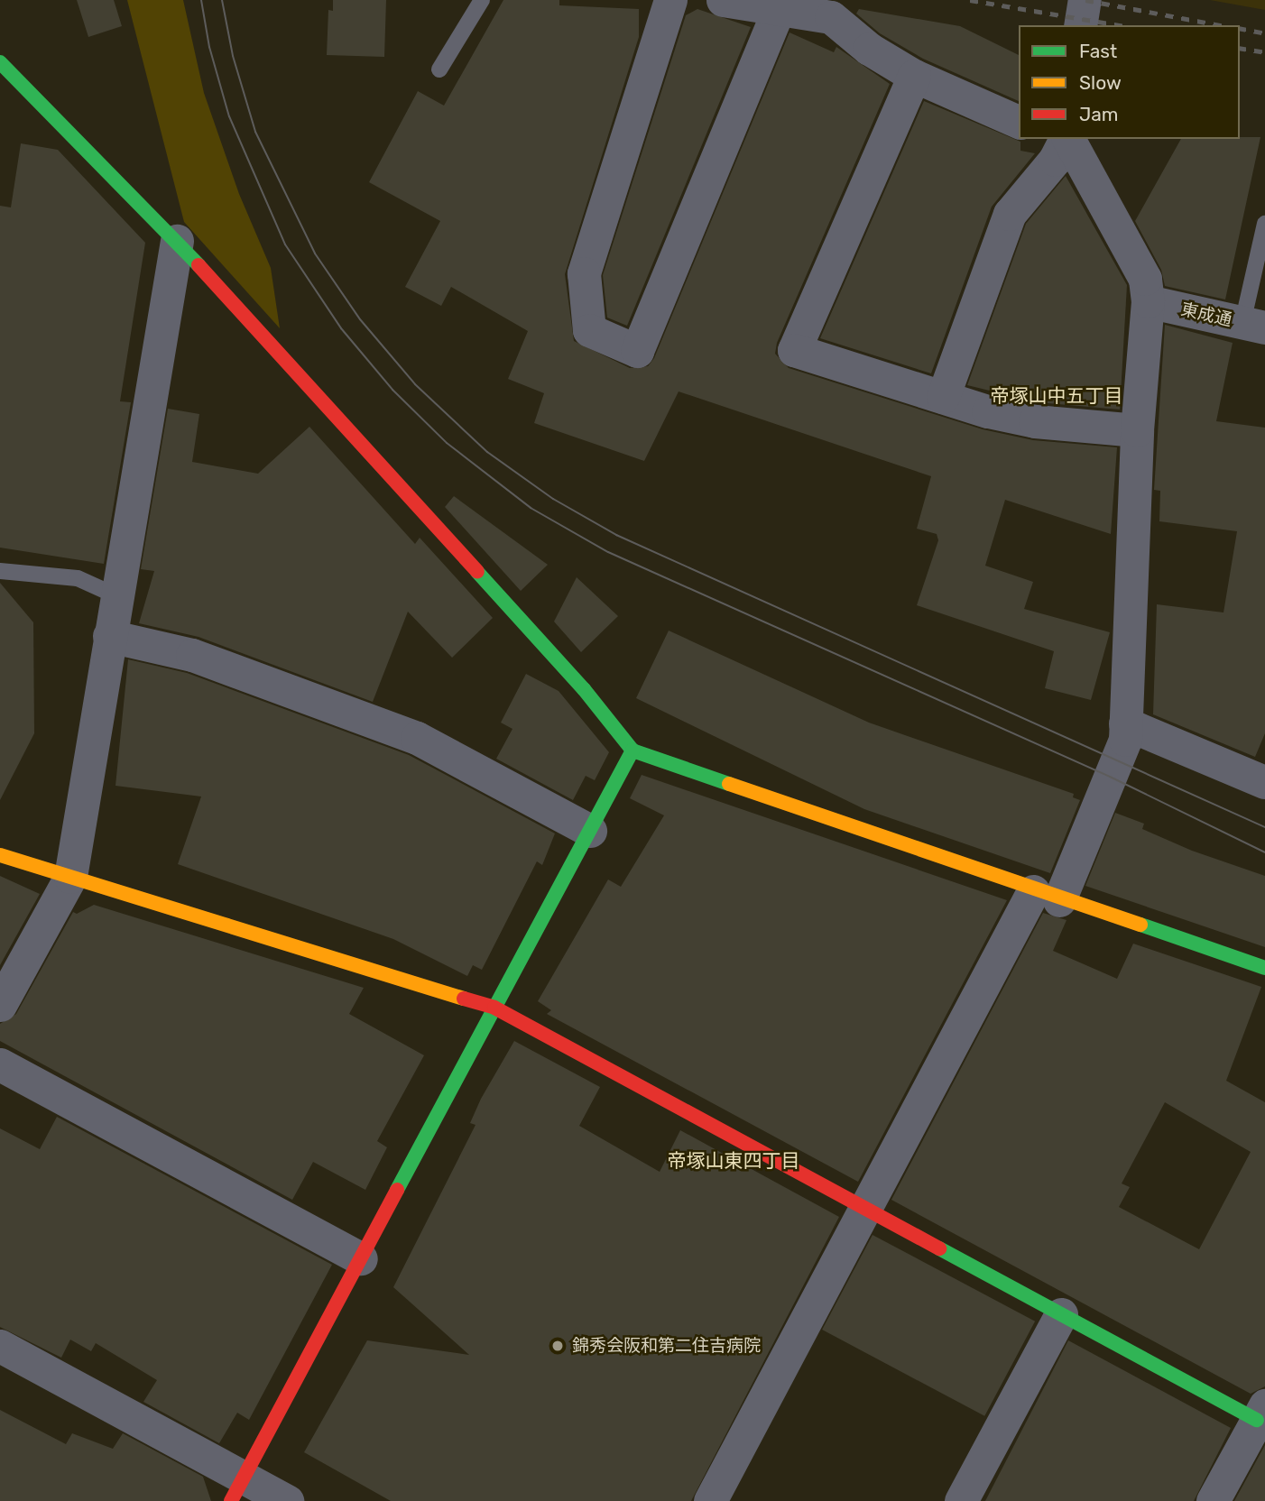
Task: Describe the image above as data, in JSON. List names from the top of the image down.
{
  "streets": {
    "street": ["東成通"]
  },
  "districts": ["帝塚山中五丁目", "帝塚山東四丁目"],
  "places": ["錦秀会阪和第二住吉病院"],
  "legend": ["Fast", "Slow", "Jam"]
}
